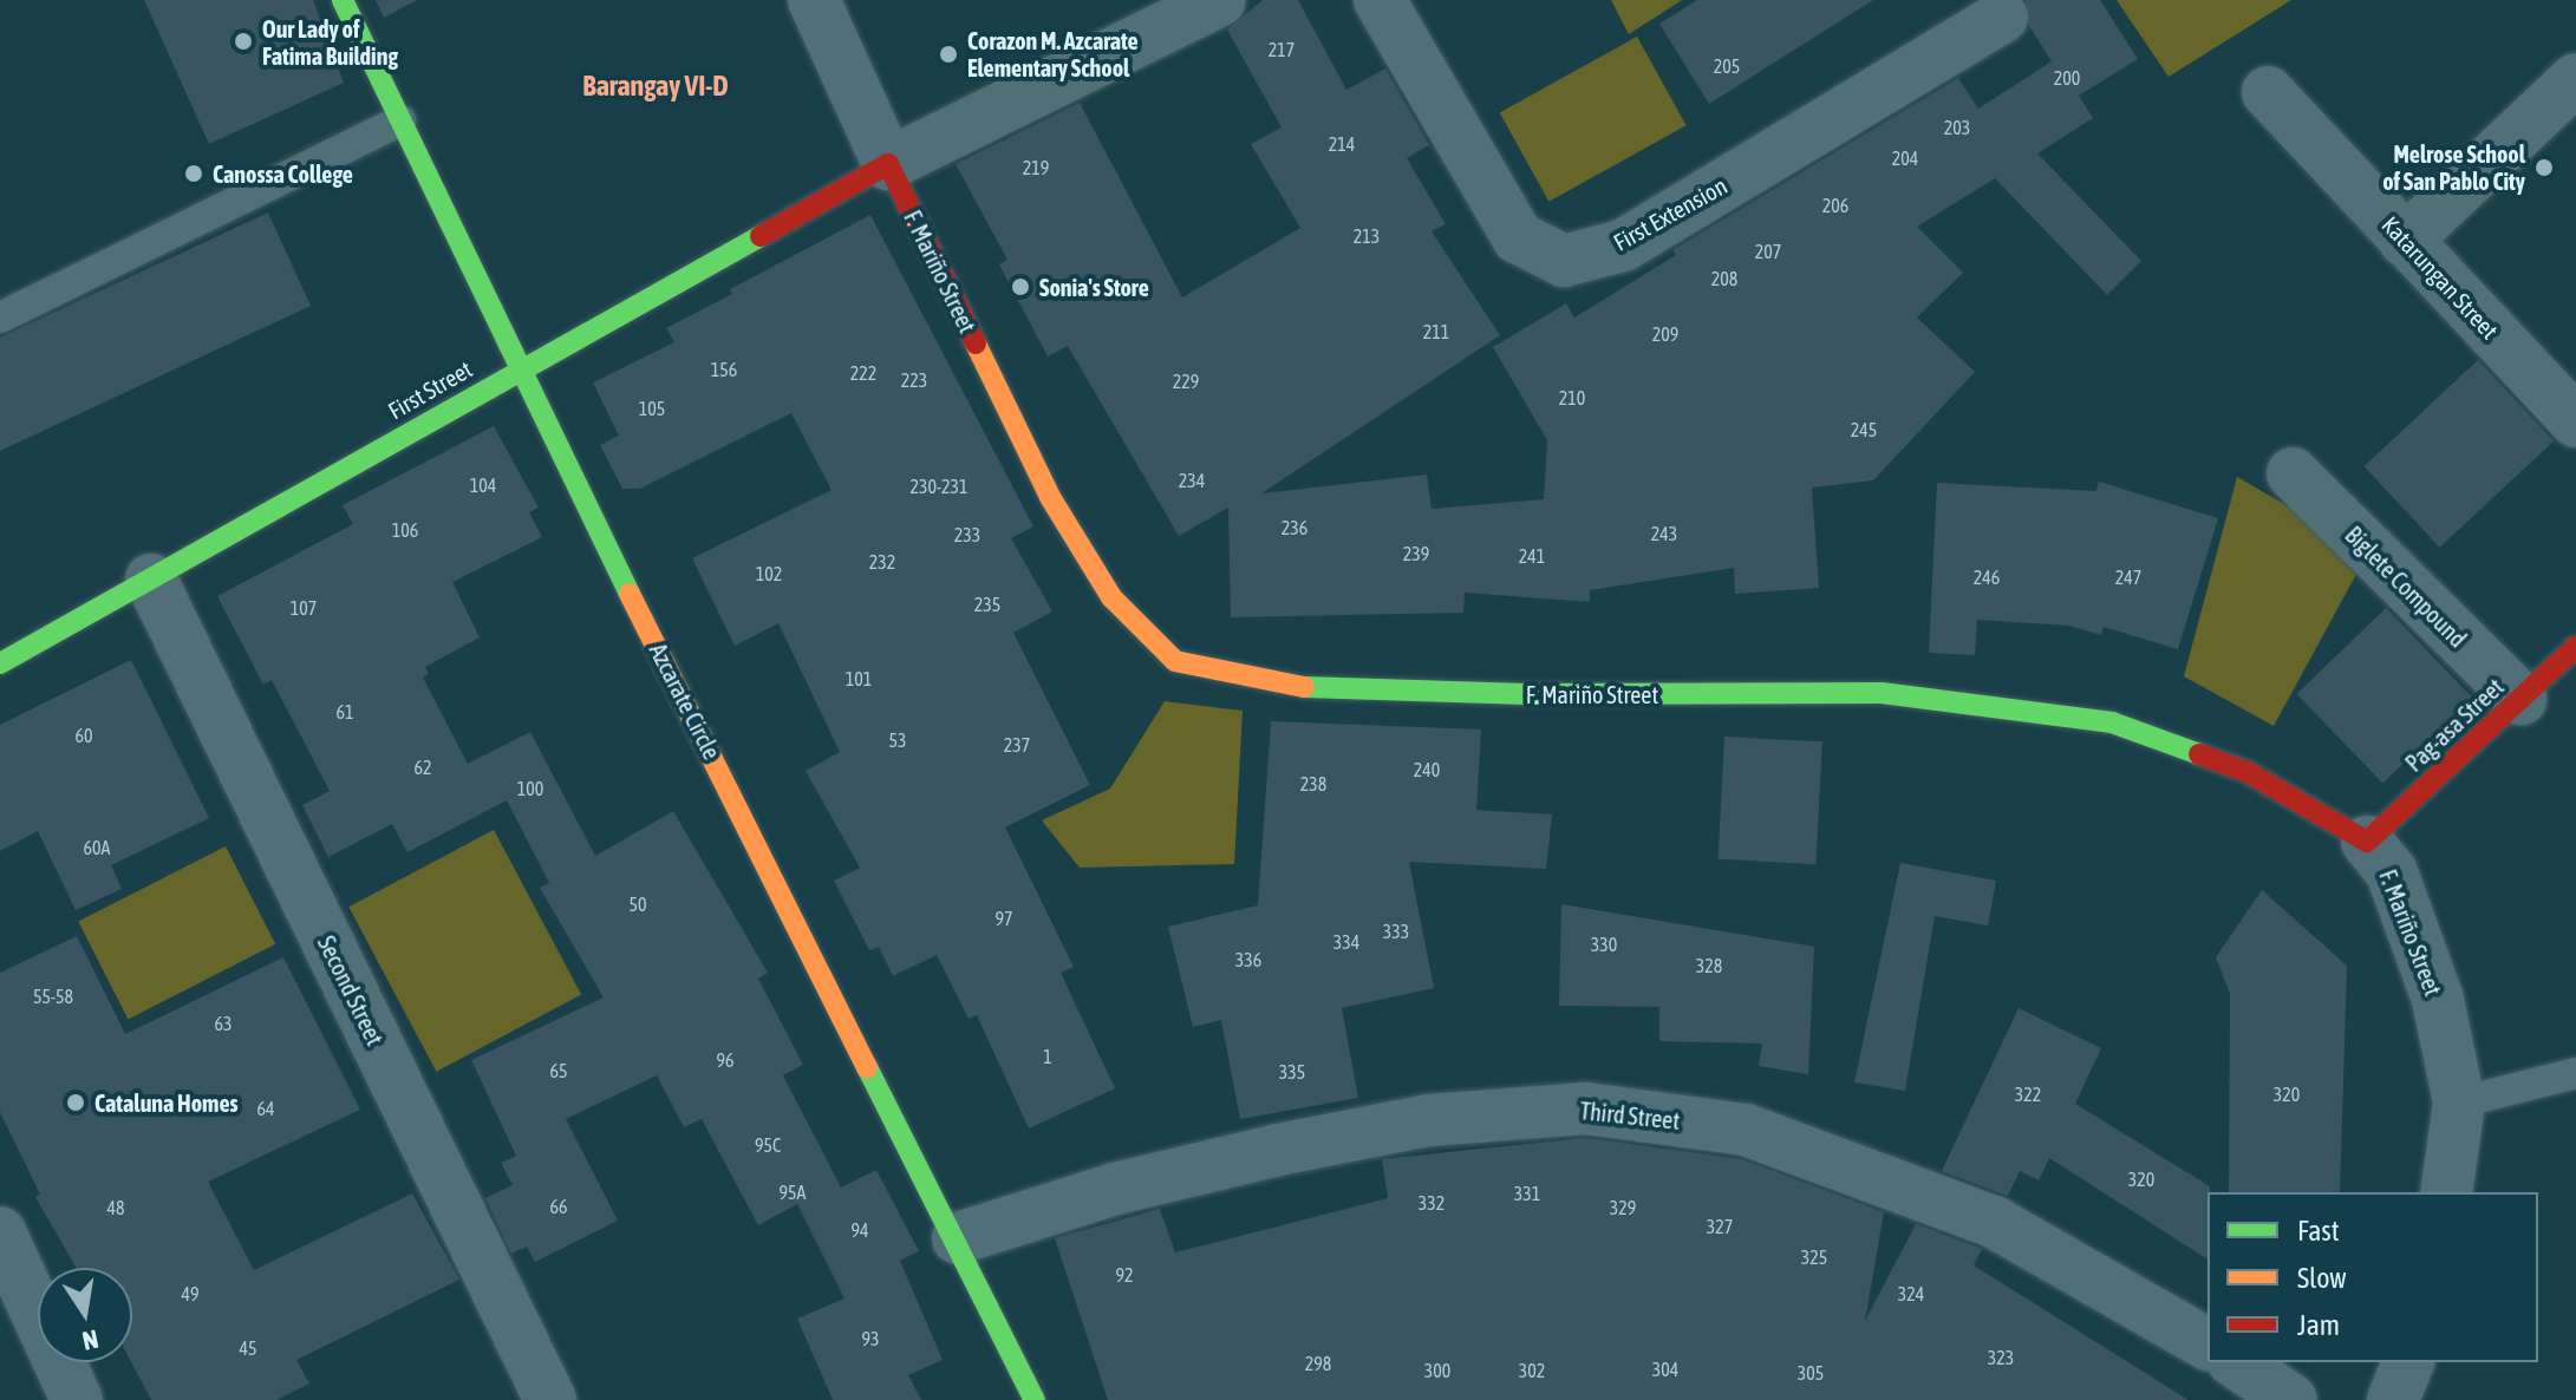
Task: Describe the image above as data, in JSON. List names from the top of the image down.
{
  "streets": {
    "street": [
      "First Extension",
      "F. Mariño Street",
      "Katarungan Street",
      "First Street",
      "Biglete Compound",
      "Azcarate Circle",
      "Pag-asa Street",
      "Second Street",
      "Third Street"
    ]
  },
  "crossings": [
    ["F. Mariño Street", "First Street"],
    ["F. Mariño Street", "Pag-asa Street"],
    ["First Street", "Azcarate Circle"],
    ["First Street", "Second Street"],
    ["Biglete Compound", "Pag-asa Street"],
    ["Azcarate Circle", "Third Street"]
  ],
  "districts": ["Barangay VI-D"],
  "places": [
    "Our Lady of Fatima Building",
    "Corazon M. Azcarate Elementary School",
    "Melrose School of San Pablo City",
    "Canossa College",
    "Sonia's Store",
    "Cataluna Homes"
  ],
  "house_numbers": [
    "217",
    "205",
    "200",
    "203",
    "214",
    "204",
    "219",
    "206",
    "213",
    "207",
    "208",
    "211",
    "209",
    "156",
    "222",
    "223",
    "229",
    "210",
    "105",
    "245",
    "234",
    "104",
    "230-231",
    "236",
    "106",
    "243",
    "233",
    "239",
    "241",
    "232",
    "102",
    "246",
    "247",
    "235",
    "107",
    "101",
    "61",
    "60",
    "53",
    "237",
    "62",
    "240",
    "238",
    "100",
    "60A",
    "50",
    "97",
    "333",
    "334",
    "330",
    "336",
    "328",
    "55-58",
    "63",
    "1",
    "96",
    "65",
    "335",
    "322",
    "320",
    "64",
    "95C",
    "320",
    "95A",
    "331",
    "332",
    "66",
    "48",
    "329",
    "327",
    "94",
    "325",
    "92",
    "49",
    "324",
    "93",
    "45",
    "323",
    "298",
    "304",
    "300",
    "302",
    "305"
  ],
  "legend": ["Fast", "Slow", "Jam"],
  "north": "bottom"
}
